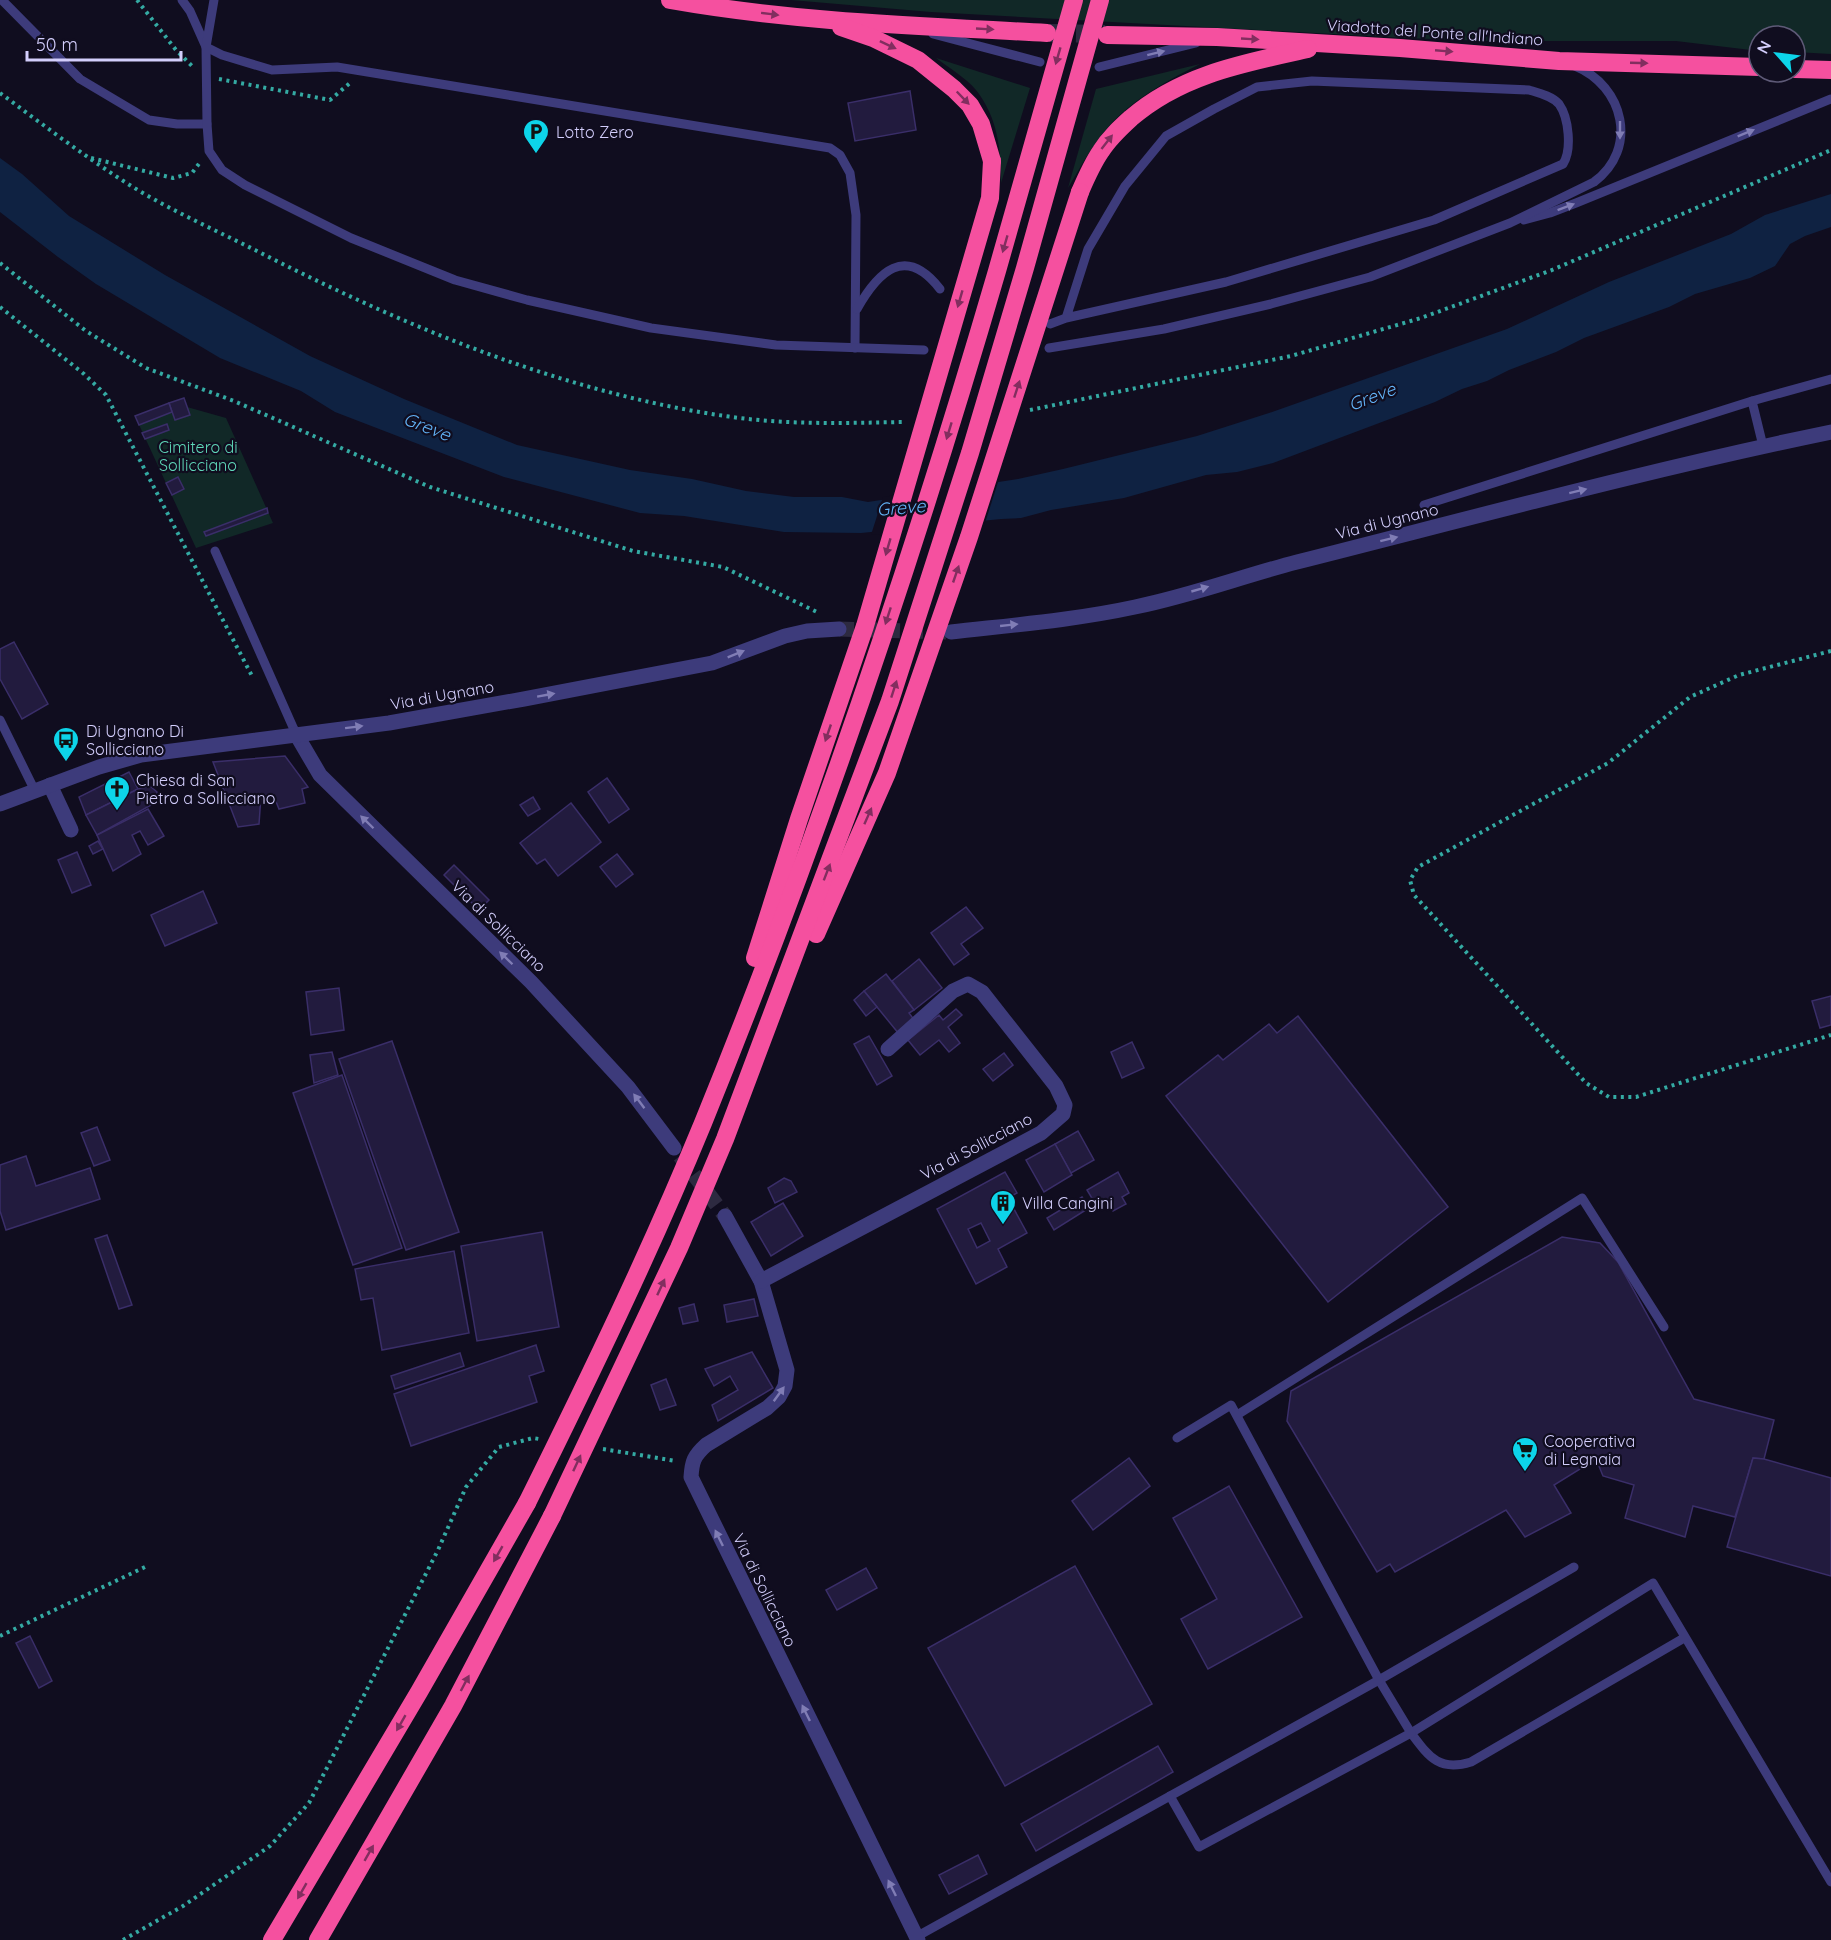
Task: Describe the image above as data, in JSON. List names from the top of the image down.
{
  "streets": {
    "highway": ["Viadotto del Ponte all'Indiano"],
    "street": ["Via di Ugnano", "Via di Sollicciano"]
  },
  "crossings": [
    ["Via di Ugnano", "Via di Sollicciano"]
  ],
  "one_way": ["Viadotto del Ponte all'Indiano", "Via di Ugnano", "Via di Sollicciano"],
  "water": ["Greve"],
  "parks": ["Cimitero di Sollicciano"],
  "places": {
    "parking": ["Lotto Zero"],
    "bus stop": ["Di Ugnano Di Sollicciano"],
    "church": ["Chiesa di San Pietro a Sollicciano"],
    "building": ["Villa Cangini"],
    "supermarket": ["Cooperativa di Legnaia"]
  },
  "scale_bar": "50 m",
  "north": "top left"
}
